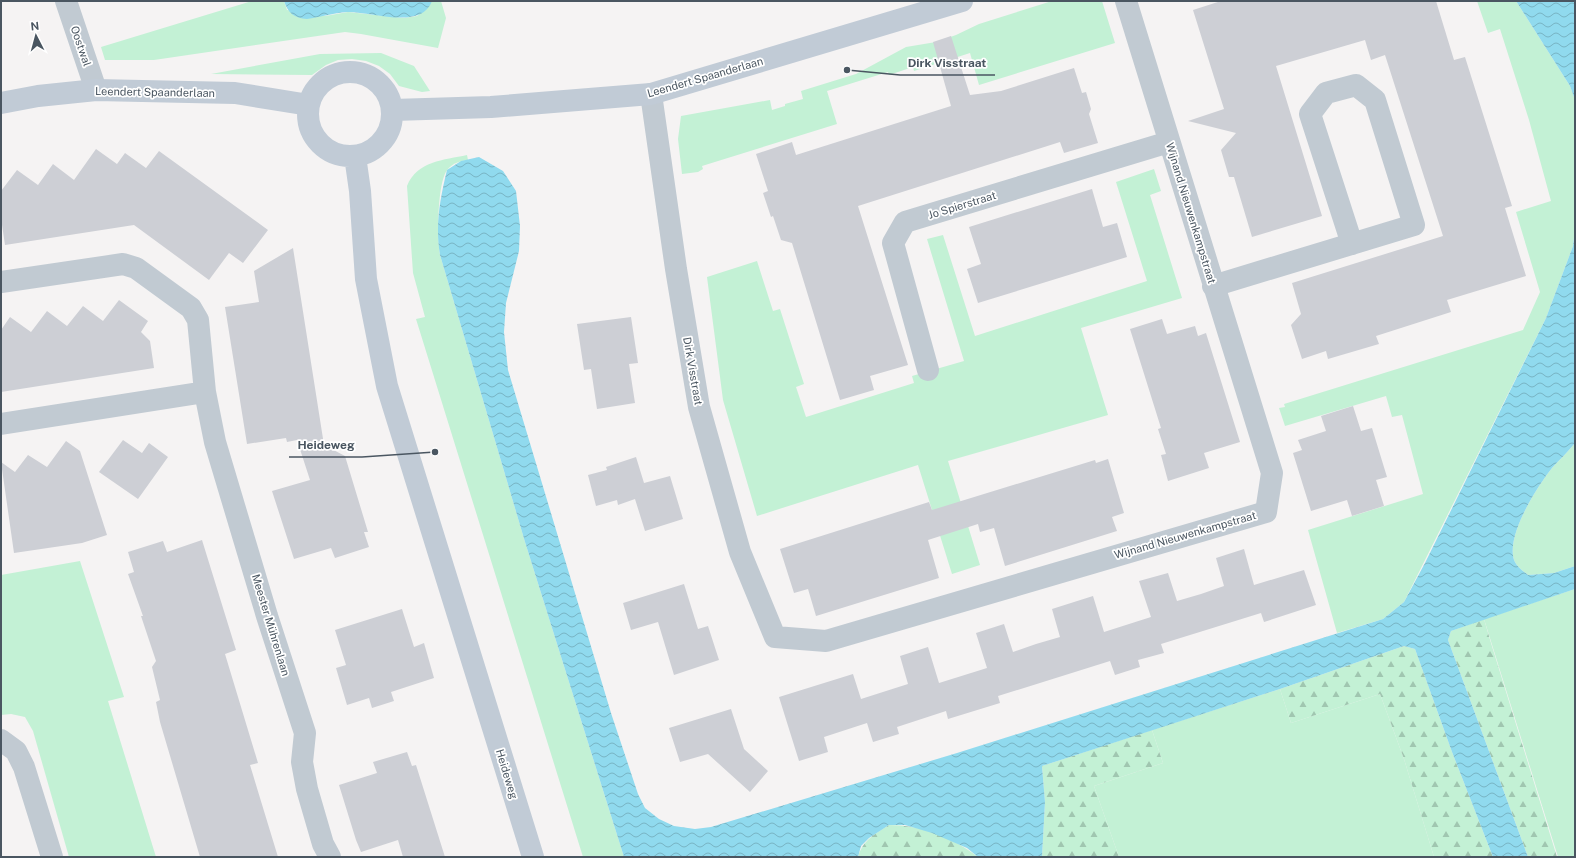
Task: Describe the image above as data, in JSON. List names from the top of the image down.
{
  "streets": {
    "street": [
      "Oostwal",
      "Leendert Spaanderlaan",
      "Jo Spierstraat",
      "Wijnand Nieuwenkampstraat",
      "Dirk Visstraat",
      "Meester Mührenlaan",
      "Heideweg"
    ]
  },
  "crossings": [
    ["Oostwal", "Leendert Spaanderlaan"],
    ["Leendert Spaanderlaan", "Dirk Visstraat"],
    ["Leendert Spaanderlaan", "Heideweg"],
    ["Jo Spierstraat", "Wijnand Nieuwenkampstraat"],
    ["Wijnand Nieuwenkampstraat", "Dirk Visstraat"]
  ],
  "places": ["Dirk Visstraat", "Heideweg"],
  "north": "top"
}
